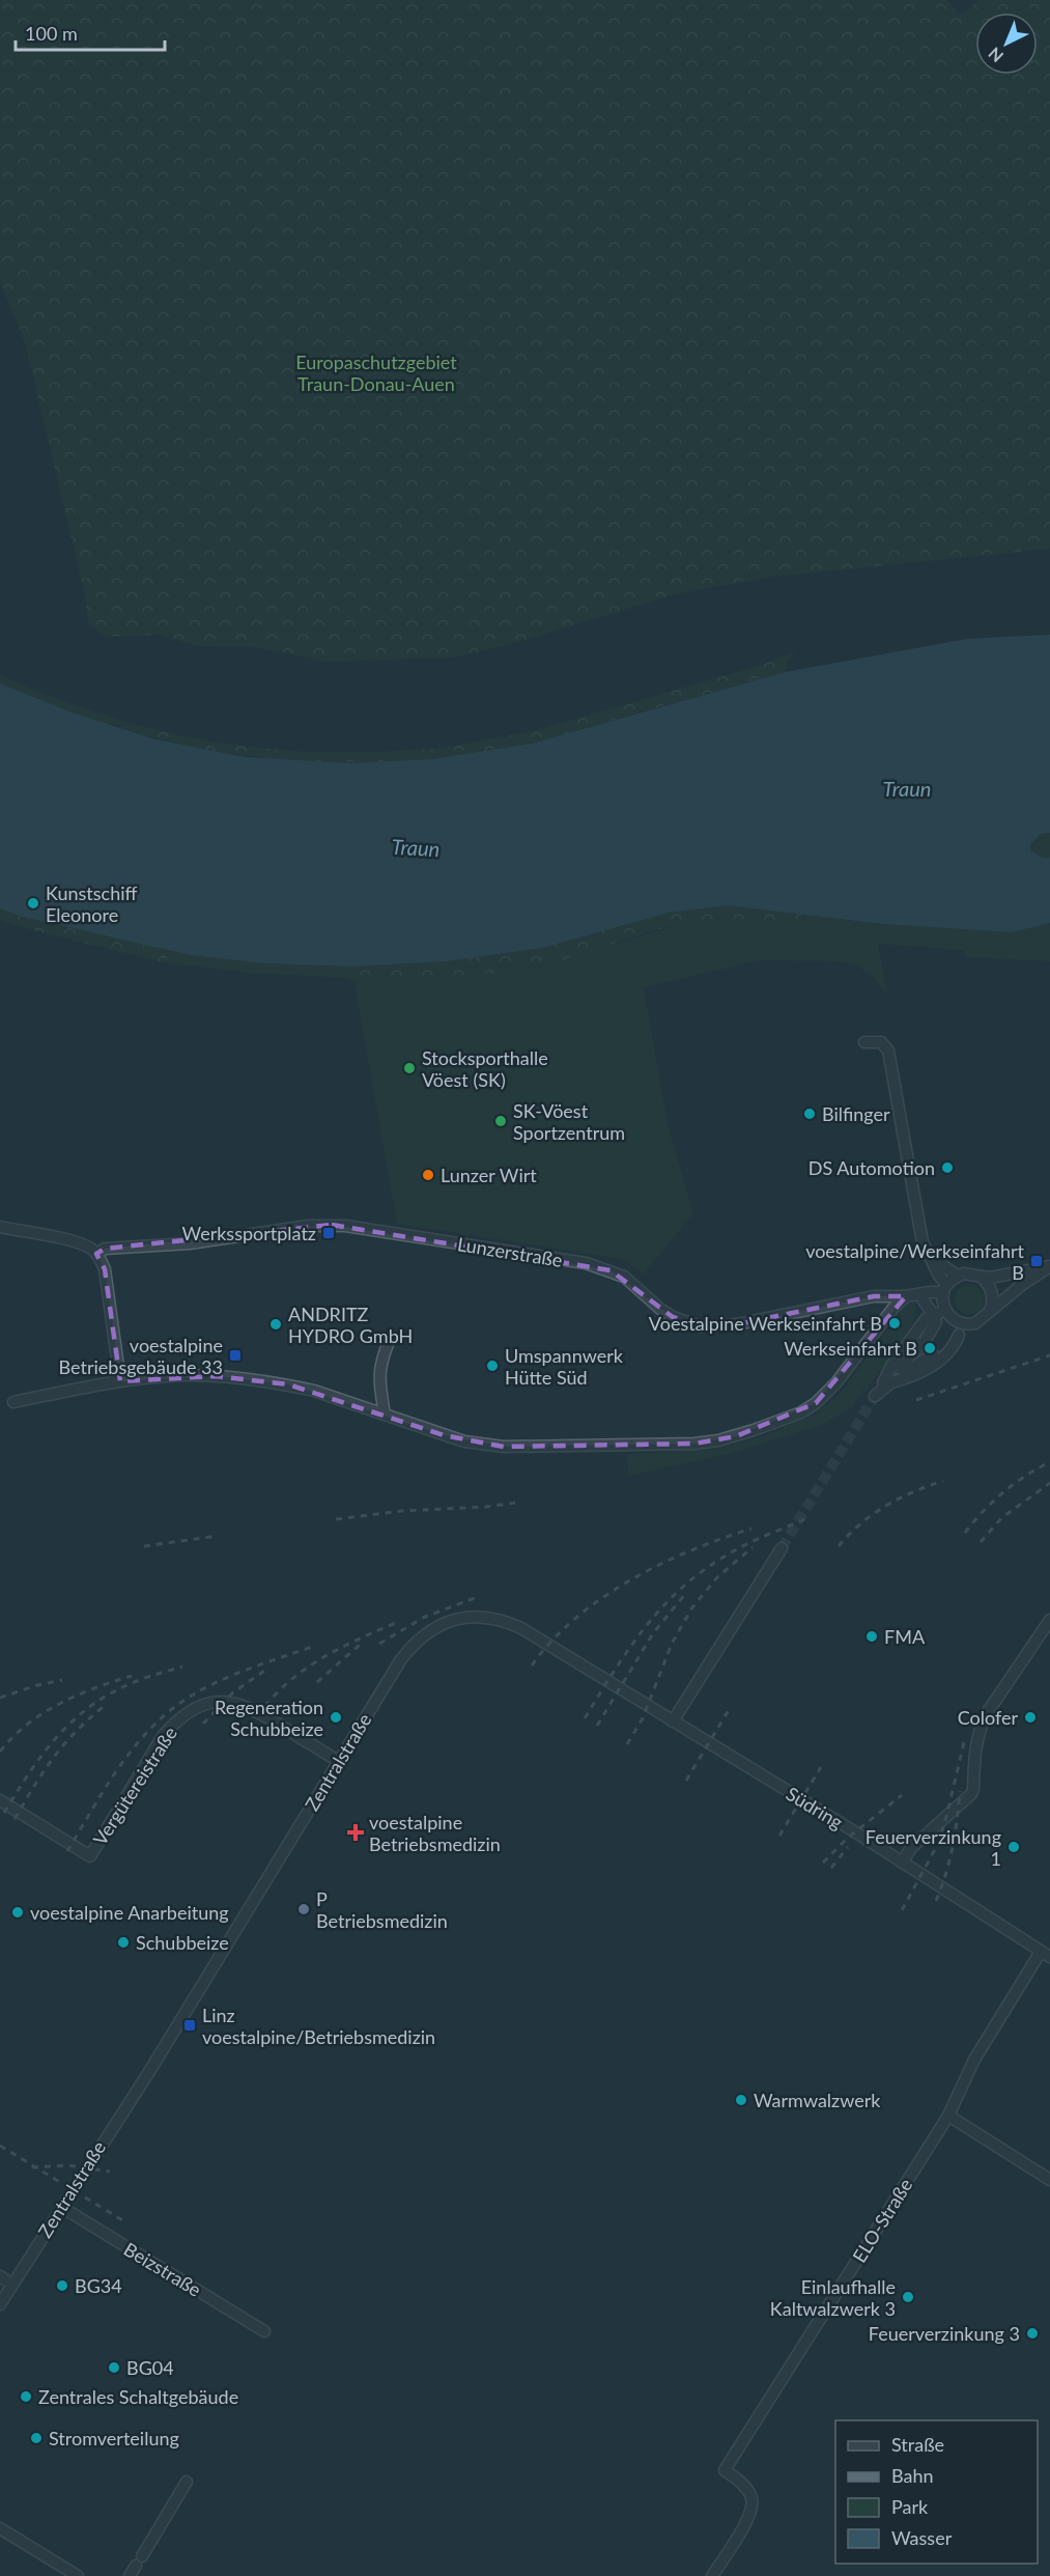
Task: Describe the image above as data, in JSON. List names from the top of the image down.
{
  "streets": {
    "street": [
      "Lunzerstraße",
      "Zentralstraße",
      "Vergütereistraße",
      "Südring",
      "ELO-Straße",
      "Beizstraße"
    ]
  },
  "crossings": [
    ["Zentralstraße", "Vergütereistraße"],
    ["Zentralstraße", "Südring"],
    ["Zentralstraße", "Beizstraße"],
    ["Südring", "ELO-Straße"]
  ],
  "water": ["Traun"],
  "parks": ["Europaschutzgebiet Traun-Donau-Auen"],
  "places": {
    "other": [
      "Kunstschiff Eleonore",
      "Stocksporthalle Vöest (SK)",
      "Bilfinger",
      "SK-Vöest Sportzentrum",
      "DS Automotion",
      "Lunzer Wirt",
      "Voestalpine Werkseinfahrt B",
      "ANDRITZ HYDRO GmbH",
      "Werkseinfahrt B",
      "Umspannwerk Hütte Süd",
      "FMA",
      "Regeneration Schubbeize",
      "Colofer",
      "Feuerverzinkung 1",
      "P Betriebsmedizin",
      "voestalpine Anarbeitung",
      "Schubbeize",
      "Warmwalzwerk",
      "BG34",
      "Einlaufhalle Kaltwalzwerk 3",
      "Feuerverzinkung 3",
      "BG04",
      "Zentrales Schaltgebäude",
      "Stromverteilung"
    ],
    "transit": [
      "Werkssportplatz",
      "voestalpine/Werkseinfahrt B",
      "voestalpine Betriebsgebäude 33",
      "Linz voestalpine/Betriebsmedizin"
    ],
    "health": ["voestalpine Betriebsmedizin"]
  },
  "legend": [
    "Straße",
    "Bahn",
    "Park",
    "Wasser"
  ],
  "scale_bar": "100 m",
  "north": "bottom left"
}
